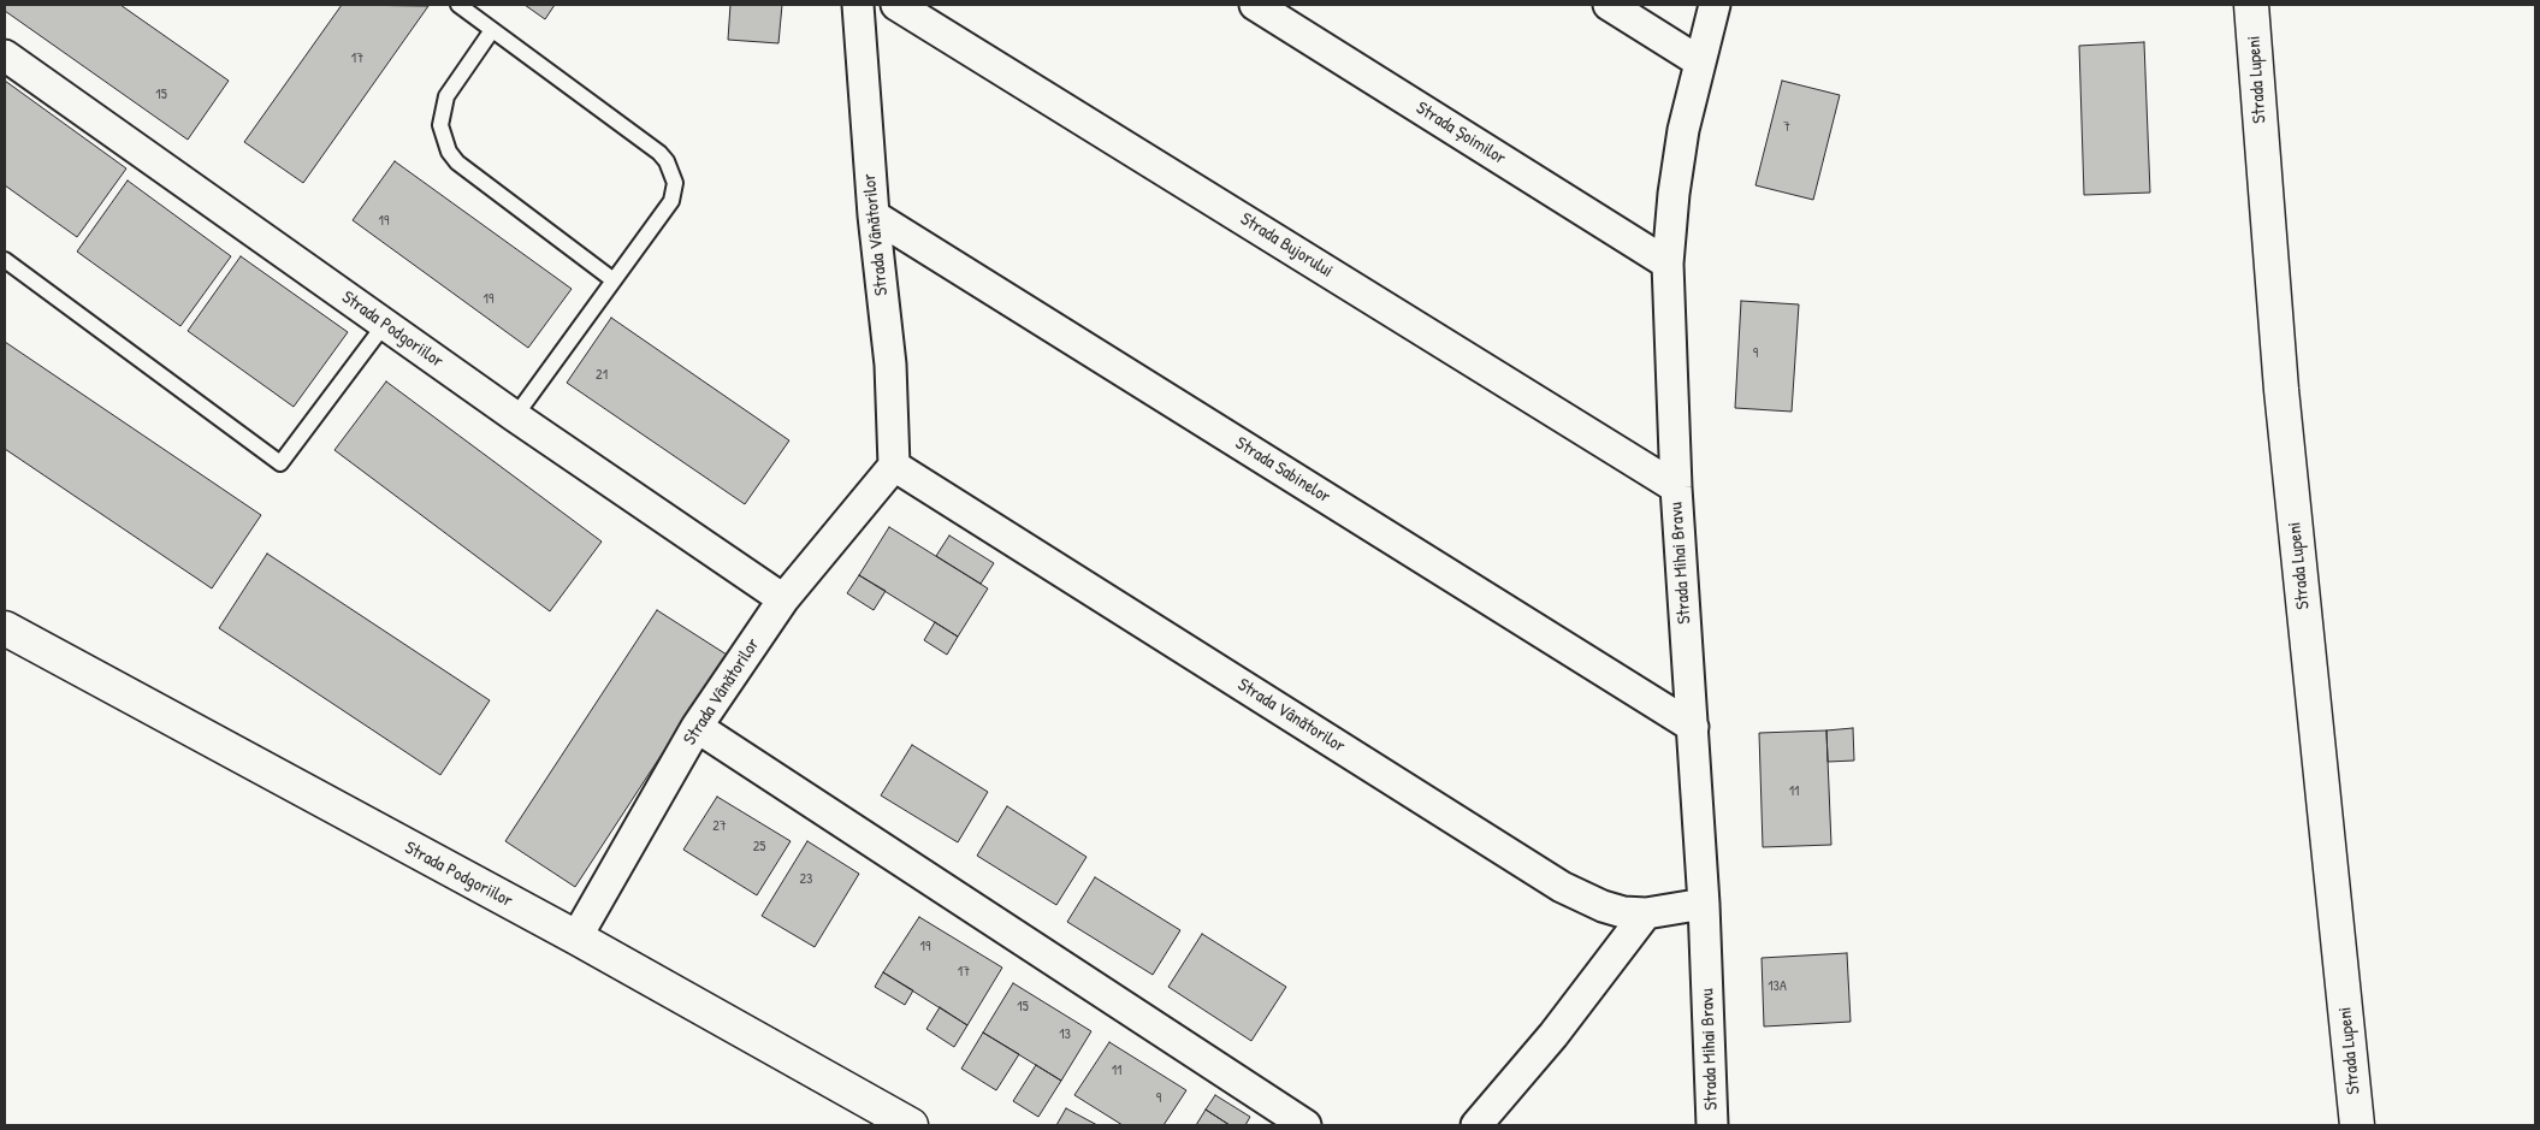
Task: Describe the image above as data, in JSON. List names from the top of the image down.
{
  "streets": {
    "main road": ["Strada Lupeni", "Strada Podgoriilor"],
    "street": [
      "Strada Șoimilor",
      "Strada Vânătorilor",
      "Strada Bujorului",
      "Strada Sabinelor",
      "Strada Mihai Bravu"
    ]
  },
  "crossings": [
    ["Strada Șoimilor", "Strada Mihai Bravu"],
    ["Strada Vânătorilor", "Strada Podgoriilor"],
    ["Strada Vânătorilor", "Strada Sabinelor"],
    ["Strada Vânătorilor", "Strada Mihai Bravu"],
    ["Strada Bujorului", "Strada Mihai Bravu"],
    ["Strada Sabinelor", "Strada Mihai Bravu"]
  ],
  "house_numbers": [
    "17",
    "15",
    "7",
    "19",
    "19",
    "9",
    "21",
    "11",
    "27",
    "25",
    "23",
    "19",
    "17",
    "13A",
    "15",
    "13",
    "11",
    "9"
  ]
}
